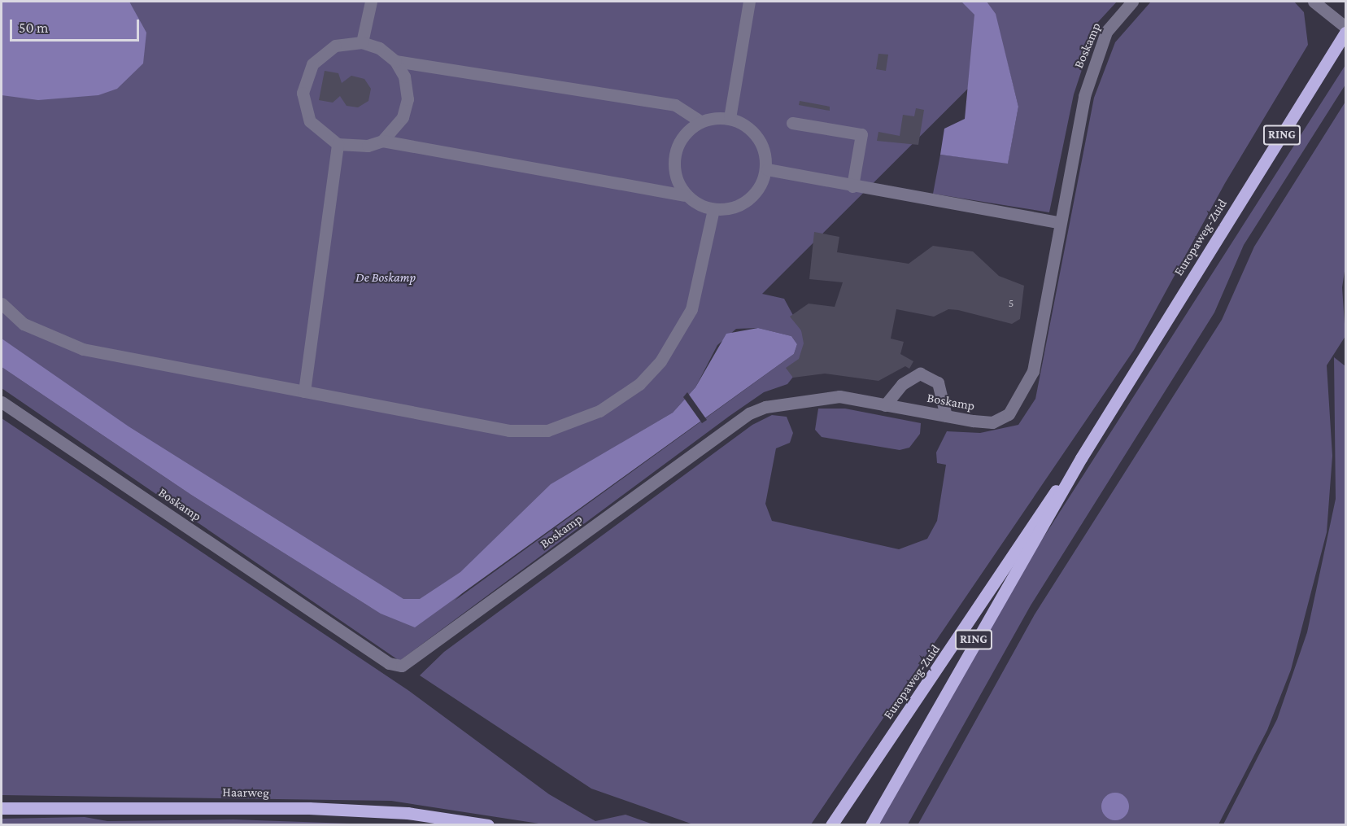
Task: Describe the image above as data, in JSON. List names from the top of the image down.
{
  "streets": {
    "main road": ["RING", "Europaweg-Zuid", "Haarweg"],
    "street": ["Boskamp"]
  },
  "parks": ["De Boskamp"],
  "house_numbers": ["5"],
  "scale_bar": "50 m"
}
